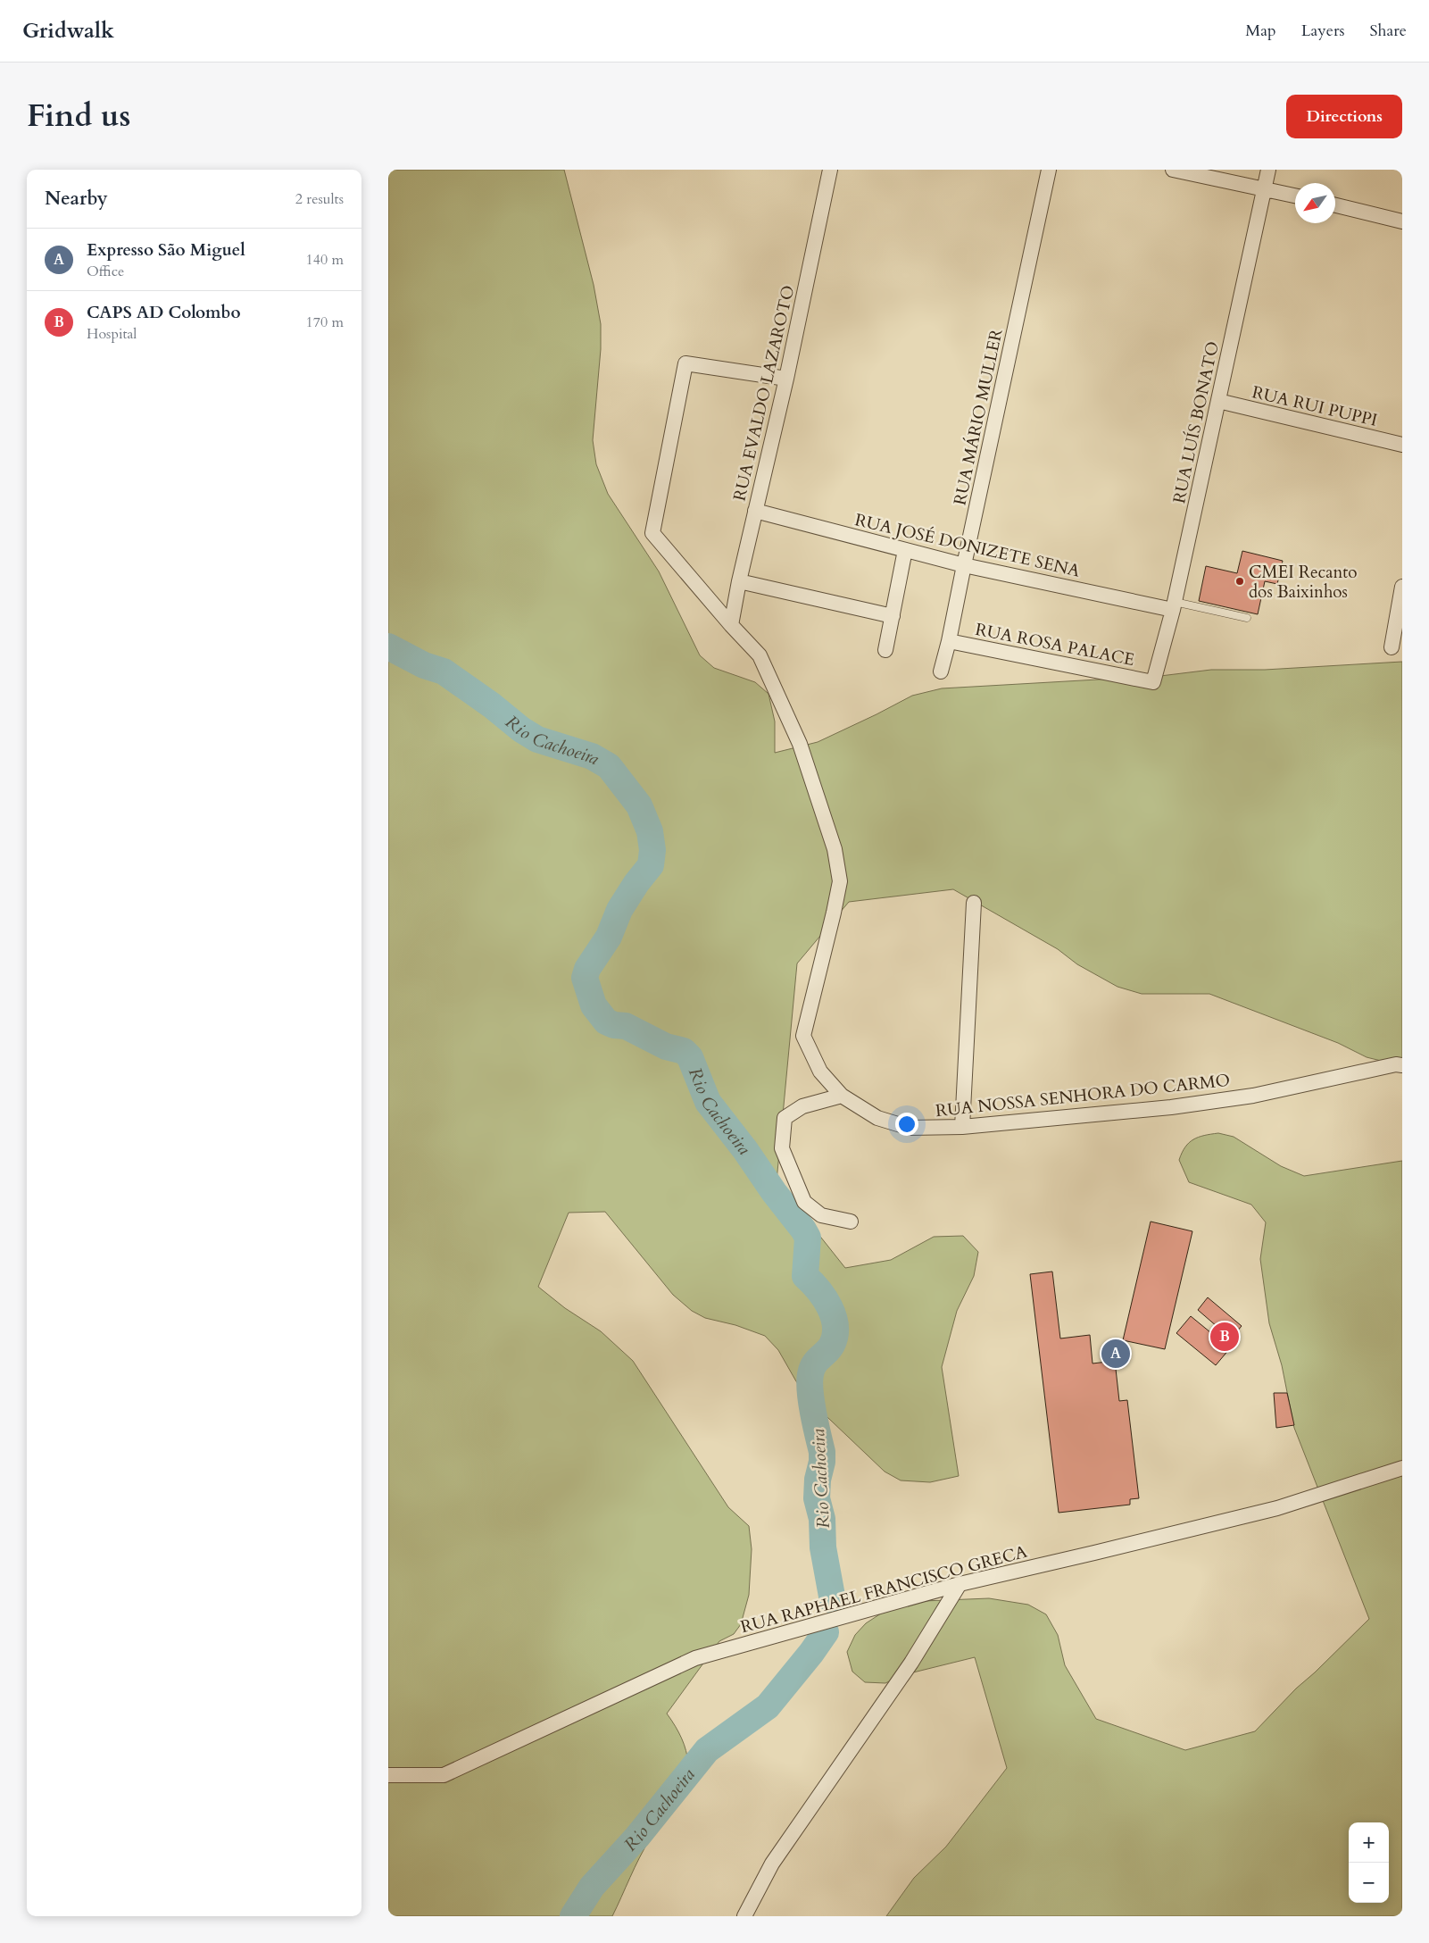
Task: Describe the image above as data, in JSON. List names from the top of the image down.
{
  "streets": {
    "street": [
      "RUA EVALDO LAZAROTO",
      "RUA RUI PUPPI",
      "RUA MÁRIO MULLER",
      "RUA LUÍS BONATO",
      "RUA JOSÉ DONIZETE SENA",
      "RUA ROSA PALACE",
      "RUA NOSSA SENHORA DO CARMO",
      "RUA RAPHAEL FRANCISCO GRECA"
    ]
  },
  "crossings": [
    ["RUA EVALDO LAZAROTO", "RUA JOSÉ DONIZETE SENA"],
    ["RUA EVALDO LAZAROTO", "RUA NOSSA SENHORA DO CARMO"],
    ["RUA RUI PUPPI", "RUA LUÍS BONATO"],
    ["RUA MÁRIO MULLER", "RUA JOSÉ DONIZETE SENA"],
    ["RUA MÁRIO MULLER", "RUA ROSA PALACE"],
    ["RUA LUÍS BONATO", "RUA JOSÉ DONIZETE SENA"],
    ["RUA LUÍS BONATO", "RUA ROSA PALACE"]
  ],
  "water": ["Rio Cachoeira"],
  "places": ["CMEI Recanto dos Baixinhos"],
  "north": "bottom left",
  "page": {
    "header": "Gridwalk",
    "nav": ["Map", "Layers", "Share"],
    "title": "Find us",
    "buttons": "Directions",
    "heading": ["Nearby", "2 results"],
    "list": [
      {
        "mark": "A",
        "name": "Expresso São Miguel",
        "note": "Office",
        "value": "140 m"
      },
      {
        "mark": "B",
        "name": "CAPS AD Colombo",
        "note": "Hospital",
        "value": "170 m"
      }
    ],
    "pins": ["B", "A"],
    "map_buttons": ["+", "−"]
  }
}
